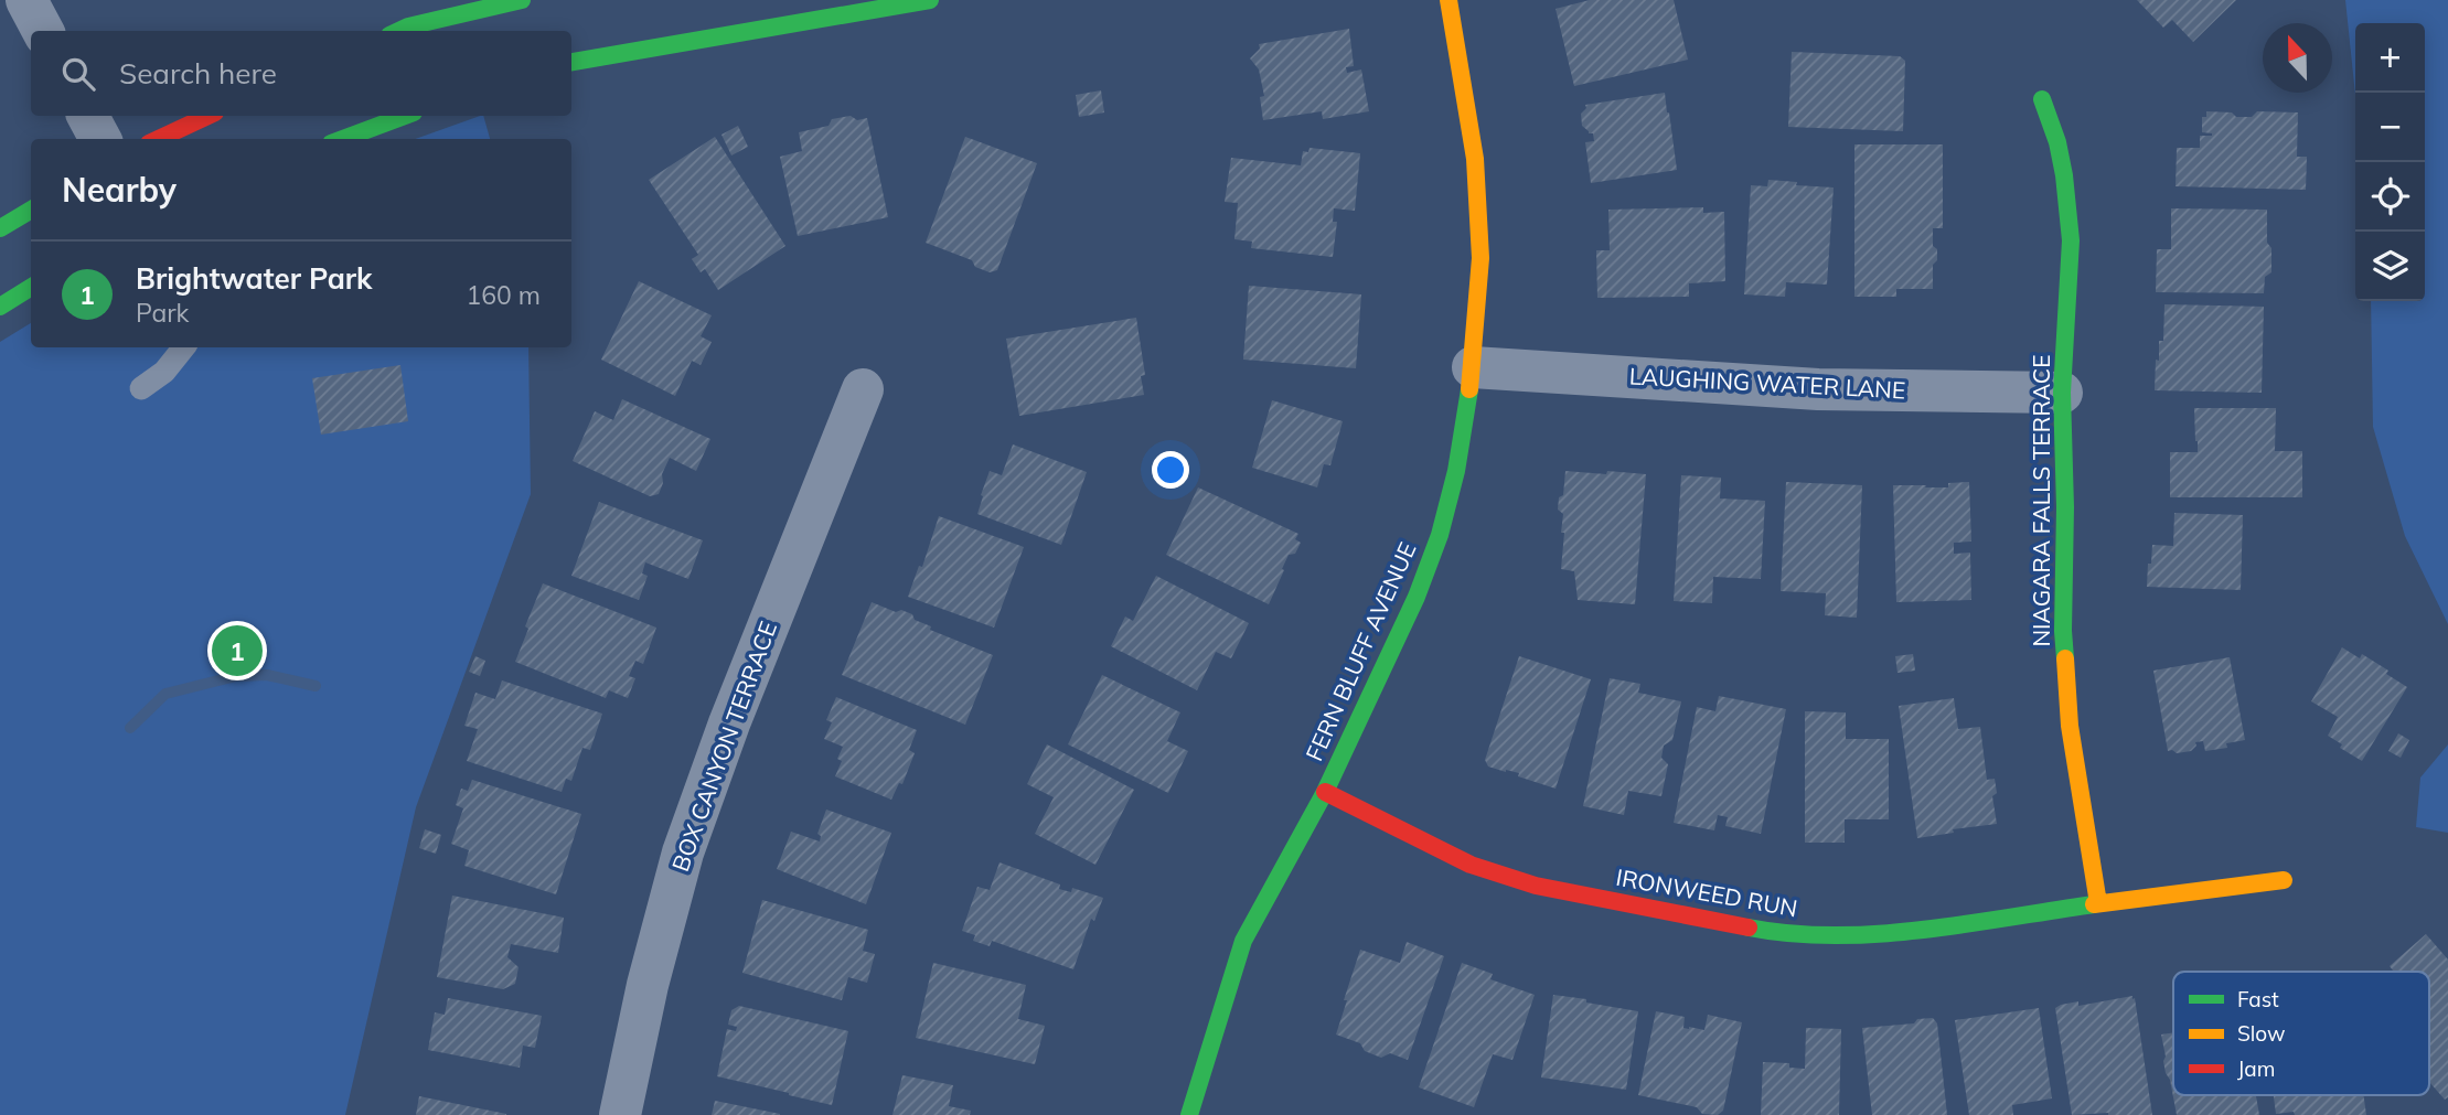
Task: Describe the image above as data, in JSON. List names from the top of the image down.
{
  "streets": {
    "street": [
      "LAUGHING WATER LANE",
      "NIAGARA FALLS TERRACE",
      "FERN BLUFF AVENUE",
      "BOX CANYON TERRACE",
      "IRONWEED RUN"
    ]
  },
  "crossings": [
    ["LAUGHING WATER LANE", "NIAGARA FALLS TERRACE"],
    ["LAUGHING WATER LANE", "FERN BLUFF AVENUE"],
    ["NIAGARA FALLS TERRACE", "IRONWEED RUN"],
    ["FERN BLUFF AVENUE", "IRONWEED RUN"]
  ],
  "legend": ["Fast", "Slow", "Jam"],
  "north": "top",
  "page": {
    "map_buttons": ["+", "−"],
    "search": "Search here",
    "heading": "Nearby",
    "list": [
      {
        "mark": "1",
        "name": "Brightwater Park",
        "note": "Park",
        "value": "160 m"
      }
    ],
    "pins": "1"
  }
}
